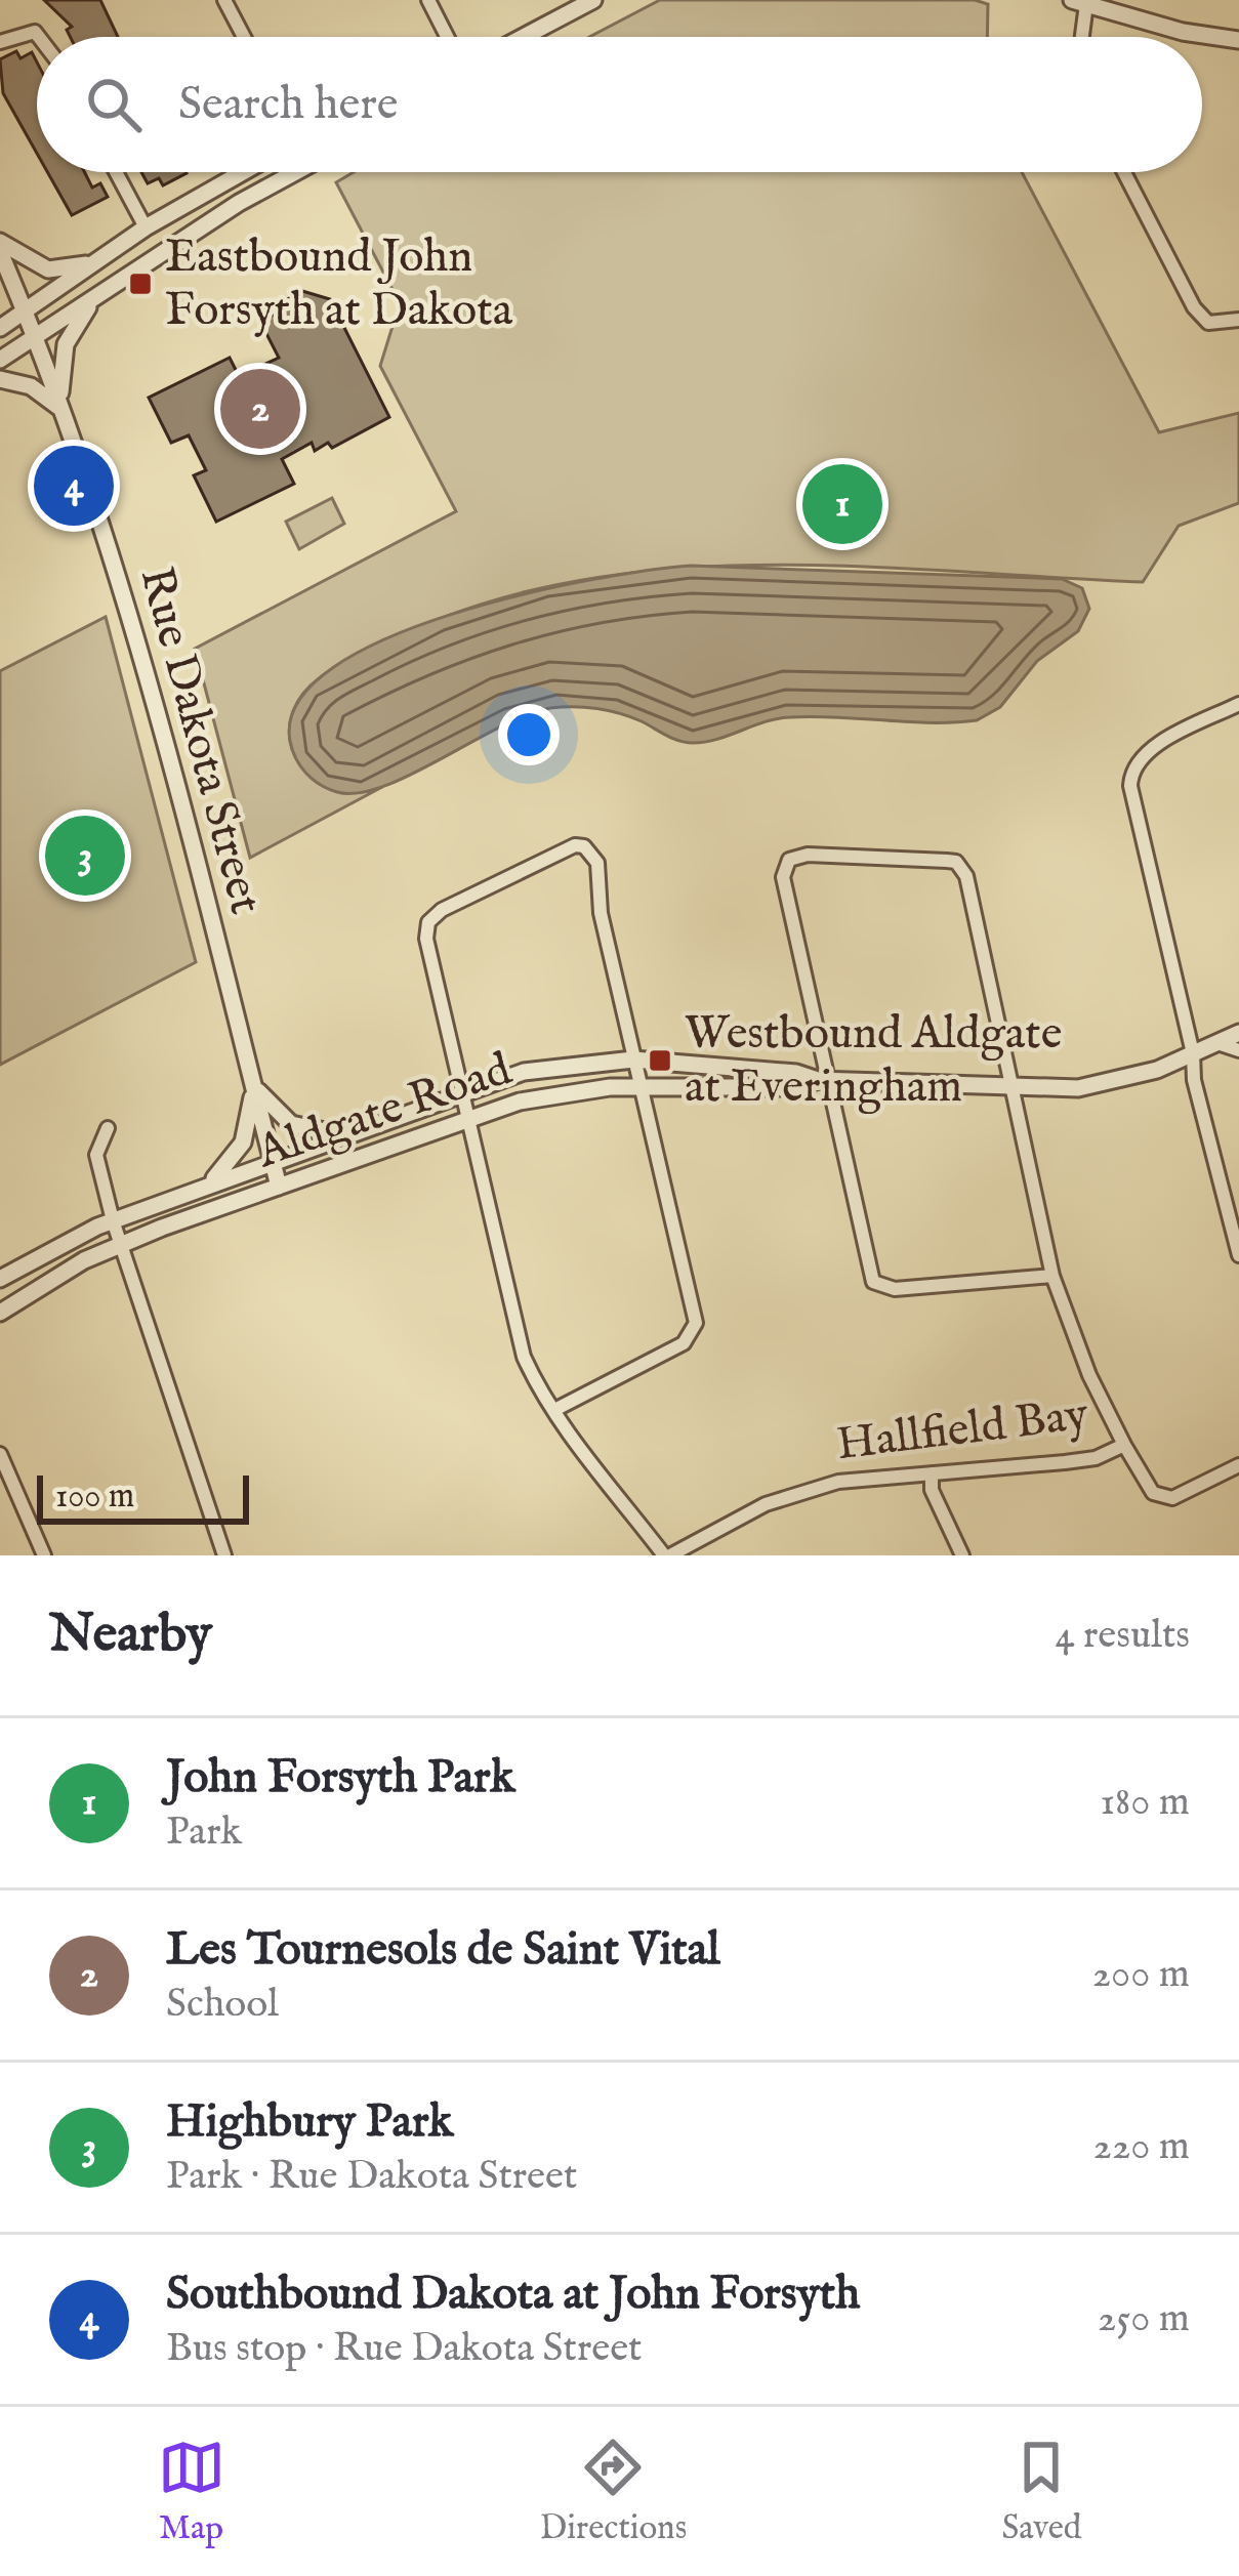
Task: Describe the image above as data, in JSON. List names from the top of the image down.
{
  "streets": {
    "street": ["Rue Dakota Street", "Aldgate Road", "Hallfield Bay"]
  },
  "crossings": [
    ["Rue Dakota Street", "Aldgate Road"],
    ["Aldgate Road", "Hallfield Bay"]
  ],
  "places": {
    "transit": ["Eastbound John Forsyth at Dakota", "Westbound Aldgate at Everingham"]
  },
  "scale_bar": "100 m",
  "page": {
    "search": "Search here",
    "pins": [
      "2",
      "4",
      "1",
      "3"
    ],
    "scale": "100 m",
    "heading": ["Nearby", "4 results"],
    "list": [
      {
        "mark": "1",
        "name": "John Forsyth Park",
        "note": "Park",
        "value": "180 m"
      },
      {
        "mark": "2",
        "name": "Les Tournesols de Saint Vital",
        "note": "School",
        "value": "200 m"
      },
      {
        "mark": "3",
        "name": "Highbury Park",
        "note": "Park · Rue Dakota Street",
        "value": "220 m"
      },
      {
        "mark": "4",
        "name": "Southbound Dakota at John Forsyth",
        "note": "Bus stop · Rue Dakota Street",
        "value": "250 m"
      }
    ],
    "nav": ["Map", "Directions", "Saved"]
  }
}
